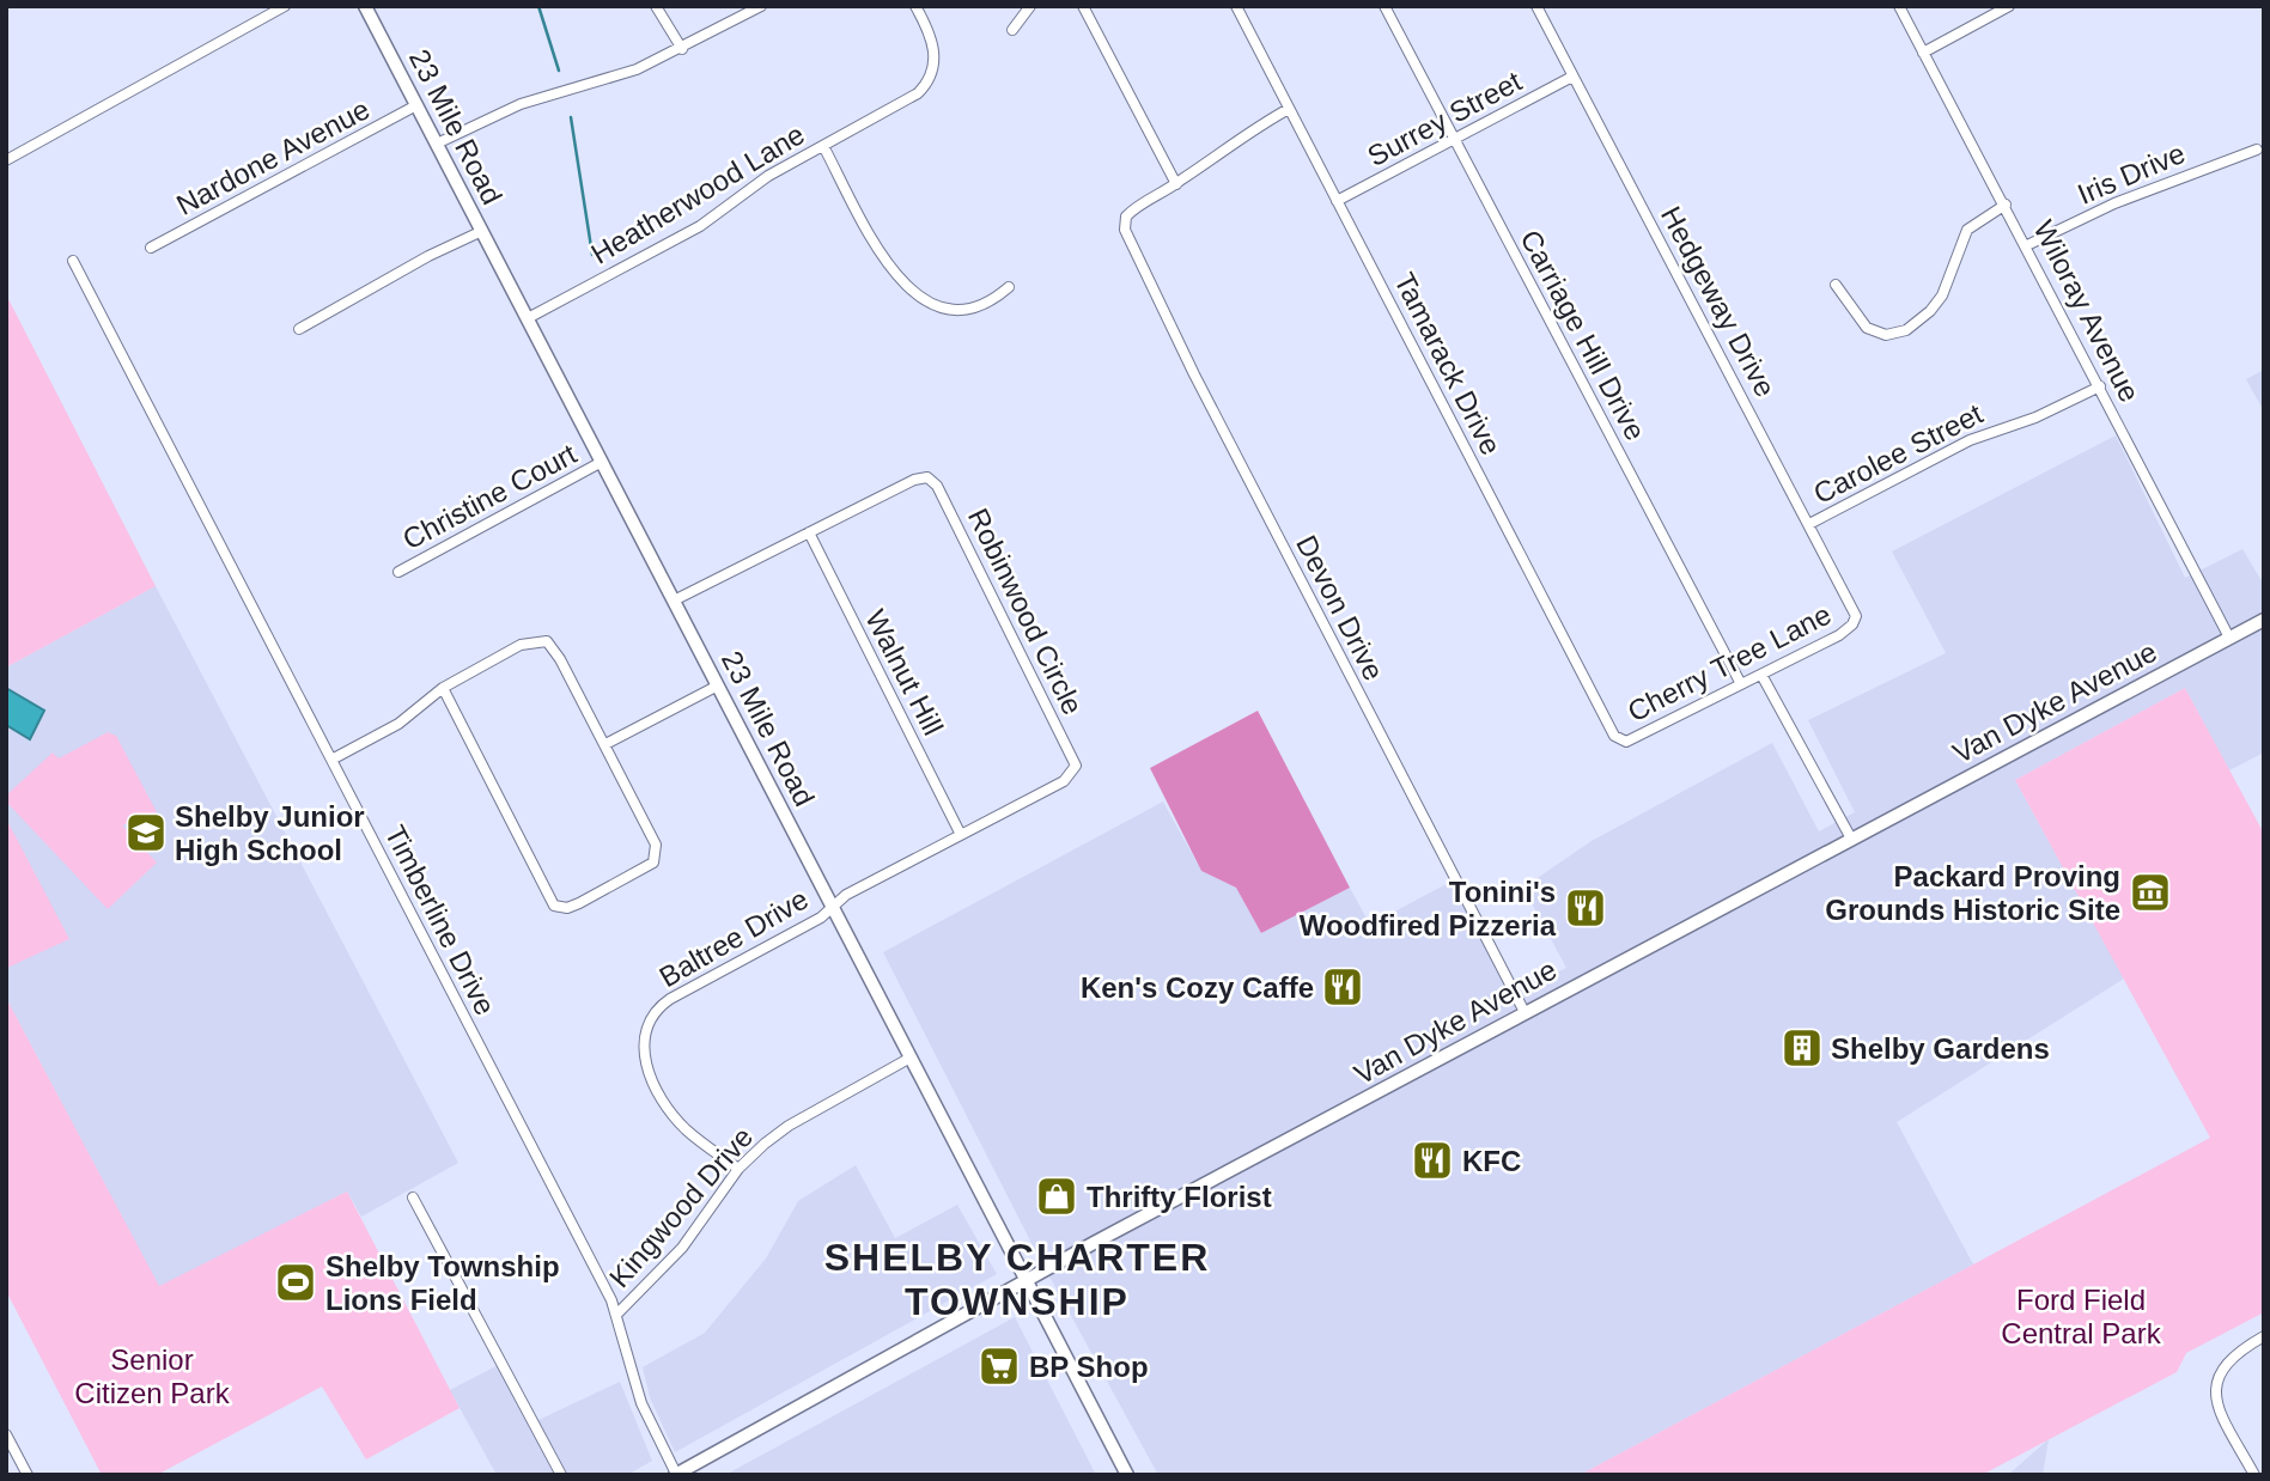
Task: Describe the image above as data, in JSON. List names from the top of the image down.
{
  "streets": {
    "main road": ["23 Mile Road", "Van Dyke Avenue"],
    "street": [
      "Surrey Street",
      "Nardone Avenue",
      "Iris Drive",
      "Heatherwood Lane",
      "Hedgeway Drive",
      "Wiloray Avenue",
      "Carriage Hill Drive",
      "Tamarack Drive",
      "Carolee Street",
      "Christine Court",
      "Devon Drive",
      "Robinwood Circle",
      "Cherry Tree Lane",
      "Walnut Hill",
      "Timberline Drive",
      "Baltree Drive",
      "Kingwood Drive"
    ]
  },
  "crossings": [
    ["Surrey Street", "Hedgeway Drive"],
    ["Surrey Street", "Carriage Hill Drive"],
    ["Surrey Street", "Tamarack Drive"],
    ["23 Mile Road", "Nardone Avenue"],
    ["23 Mile Road", "Heatherwood Lane"],
    ["23 Mile Road", "Christine Court"],
    ["23 Mile Road", "Van Dyke Avenue"],
    ["23 Mile Road", "Baltree Drive"],
    ["23 Mile Road", "Kingwood Drive"],
    ["Iris Drive", "Wiloray Avenue"],
    ["Hedgeway Drive", "Carolee Street"],
    ["Hedgeway Drive", "Cherry Tree Lane"],
    ["Wiloray Avenue", "Carolee Street"],
    ["Wiloray Avenue", "Van Dyke Avenue"],
    ["Carriage Hill Drive", "Cherry Tree Lane"],
    ["Tamarack Drive", "Cherry Tree Lane"],
    ["Devon Drive", "Van Dyke Avenue"],
    ["Robinwood Circle", "Walnut Hill"],
    ["Robinwood Circle", "Baltree Drive"],
    ["Walnut Hill", "Baltree Drive"],
    ["Van Dyke Avenue", "Timberline Drive"],
    ["Timberline Drive", "Kingwood Drive"],
    ["Baltree Drive", "Kingwood Drive"]
  ],
  "districts": ["SHELBY CHARTER TOWNSHIP"],
  "parks": ["Ford Field Central Park", "Senior Citizen Park"],
  "places": {
    "school or university": ["Shelby Junior High School"],
    "museum": ["Packard Proving Grounds Historic Site"],
    "restaurant": ["Tonini's Woodfired Pizzeria", "Ken's Cozy Caffe", "KFC"],
    "building": ["Shelby Gardens"],
    "shop": ["Thrifty Florist"],
    "sports": ["Shelby Township Lions Field"],
    "supermarket": ["BP Shop"]
  }
}
